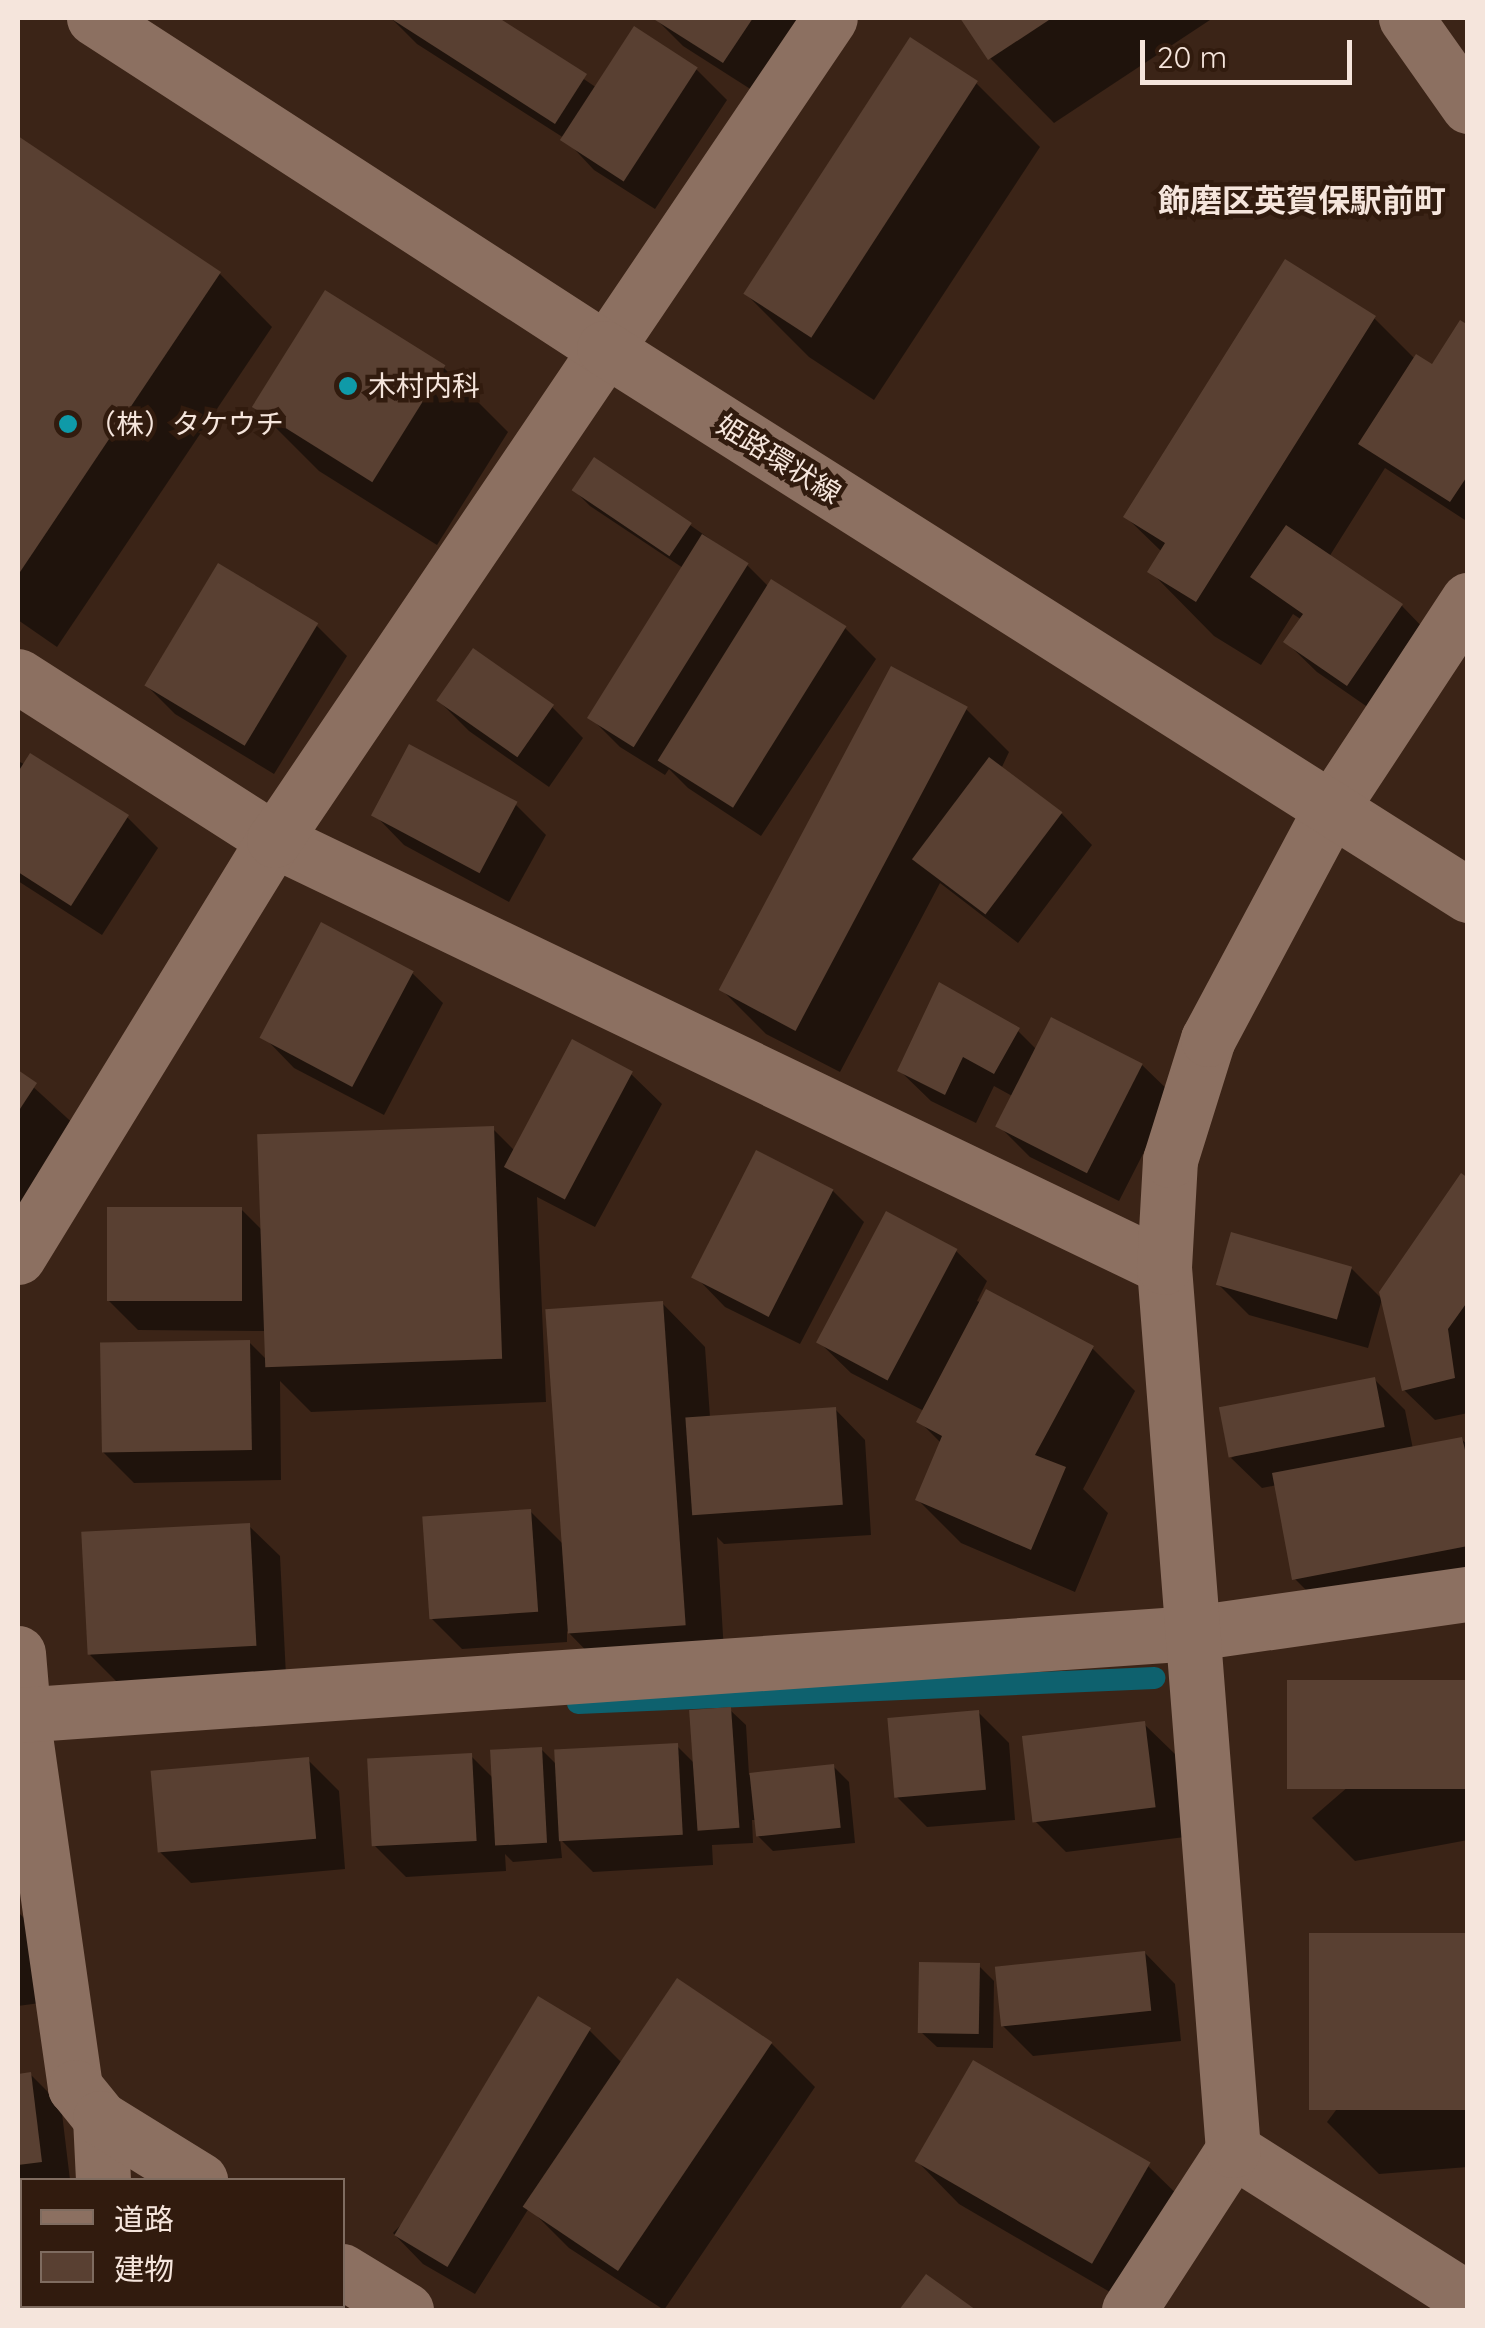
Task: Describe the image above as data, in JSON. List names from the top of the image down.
{
  "streets": {
    "street": ["姫路環状線"]
  },
  "districts": ["飾磨区英賀保駅前町"],
  "places": ["木村内科", "（株）タケウチ"],
  "legend": ["道路", "建物"],
  "scale_bar": "20 m"
}
